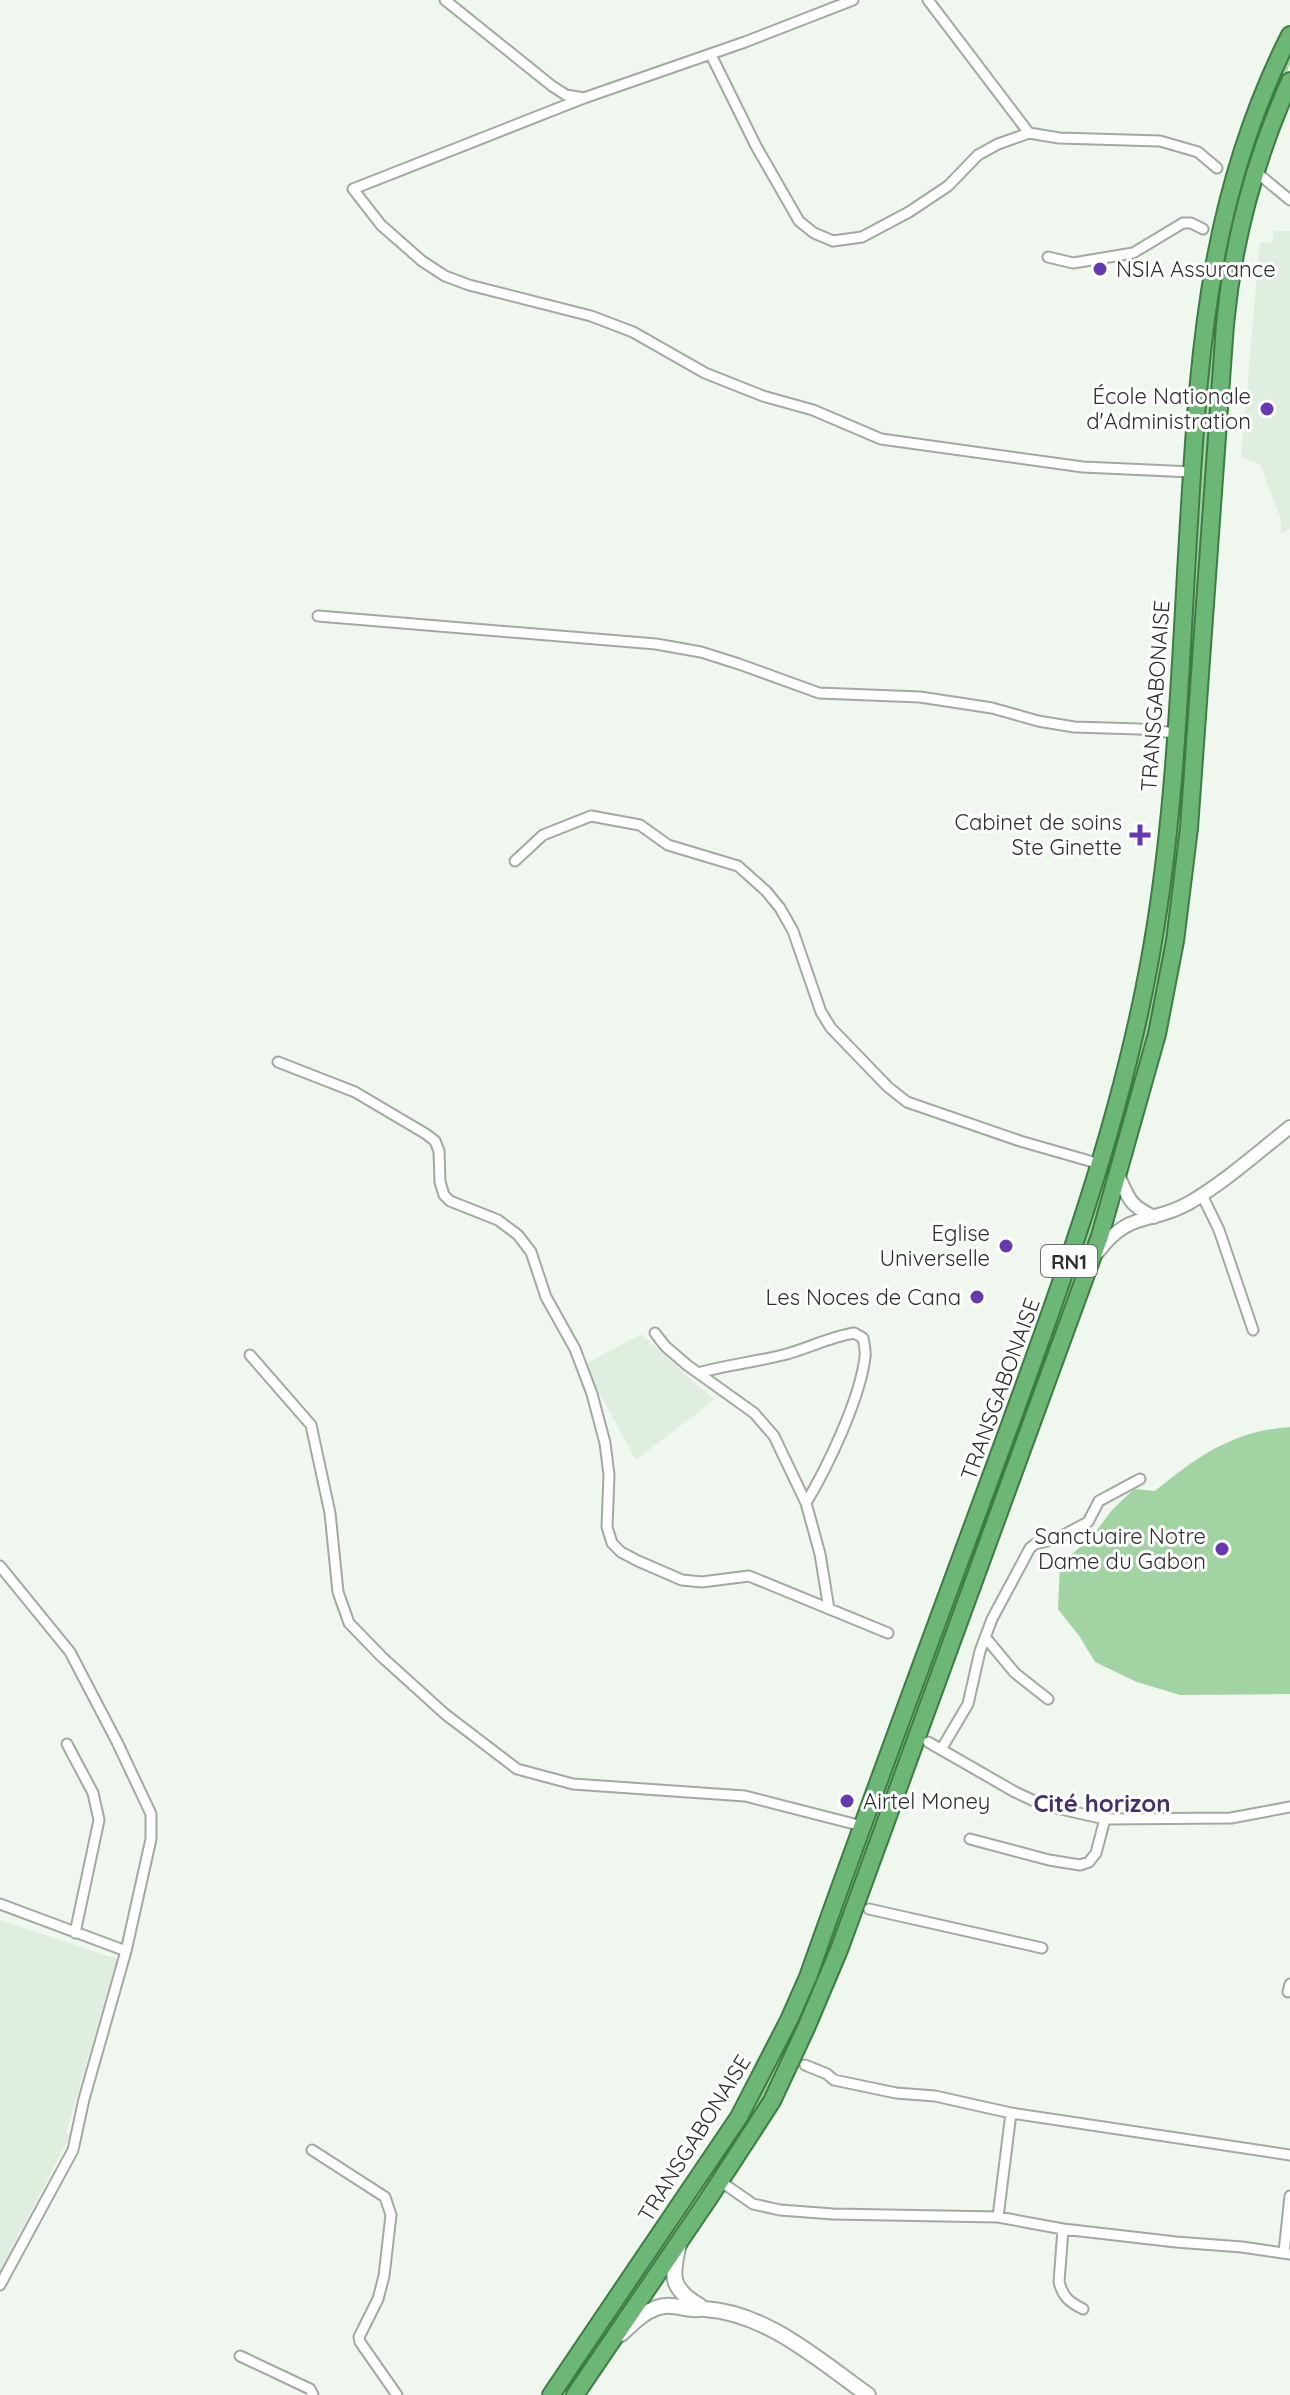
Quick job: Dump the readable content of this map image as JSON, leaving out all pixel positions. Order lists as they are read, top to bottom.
{
  "streets": {
    "highway": ["TRANSGABONAISE", "RN1"]
  },
  "districts": ["Cité horizon"],
  "places": {
    "other": [
      "NSIA Assurance",
      "École Nationale d'Administration",
      "Eglise Universelle",
      "Les Noces de Cana",
      "Sanctuaire Notre Dame du Gabon",
      "Airtel Money"
    ],
    "health": ["Cabinet de soins Ste Ginette"]
  }
}
